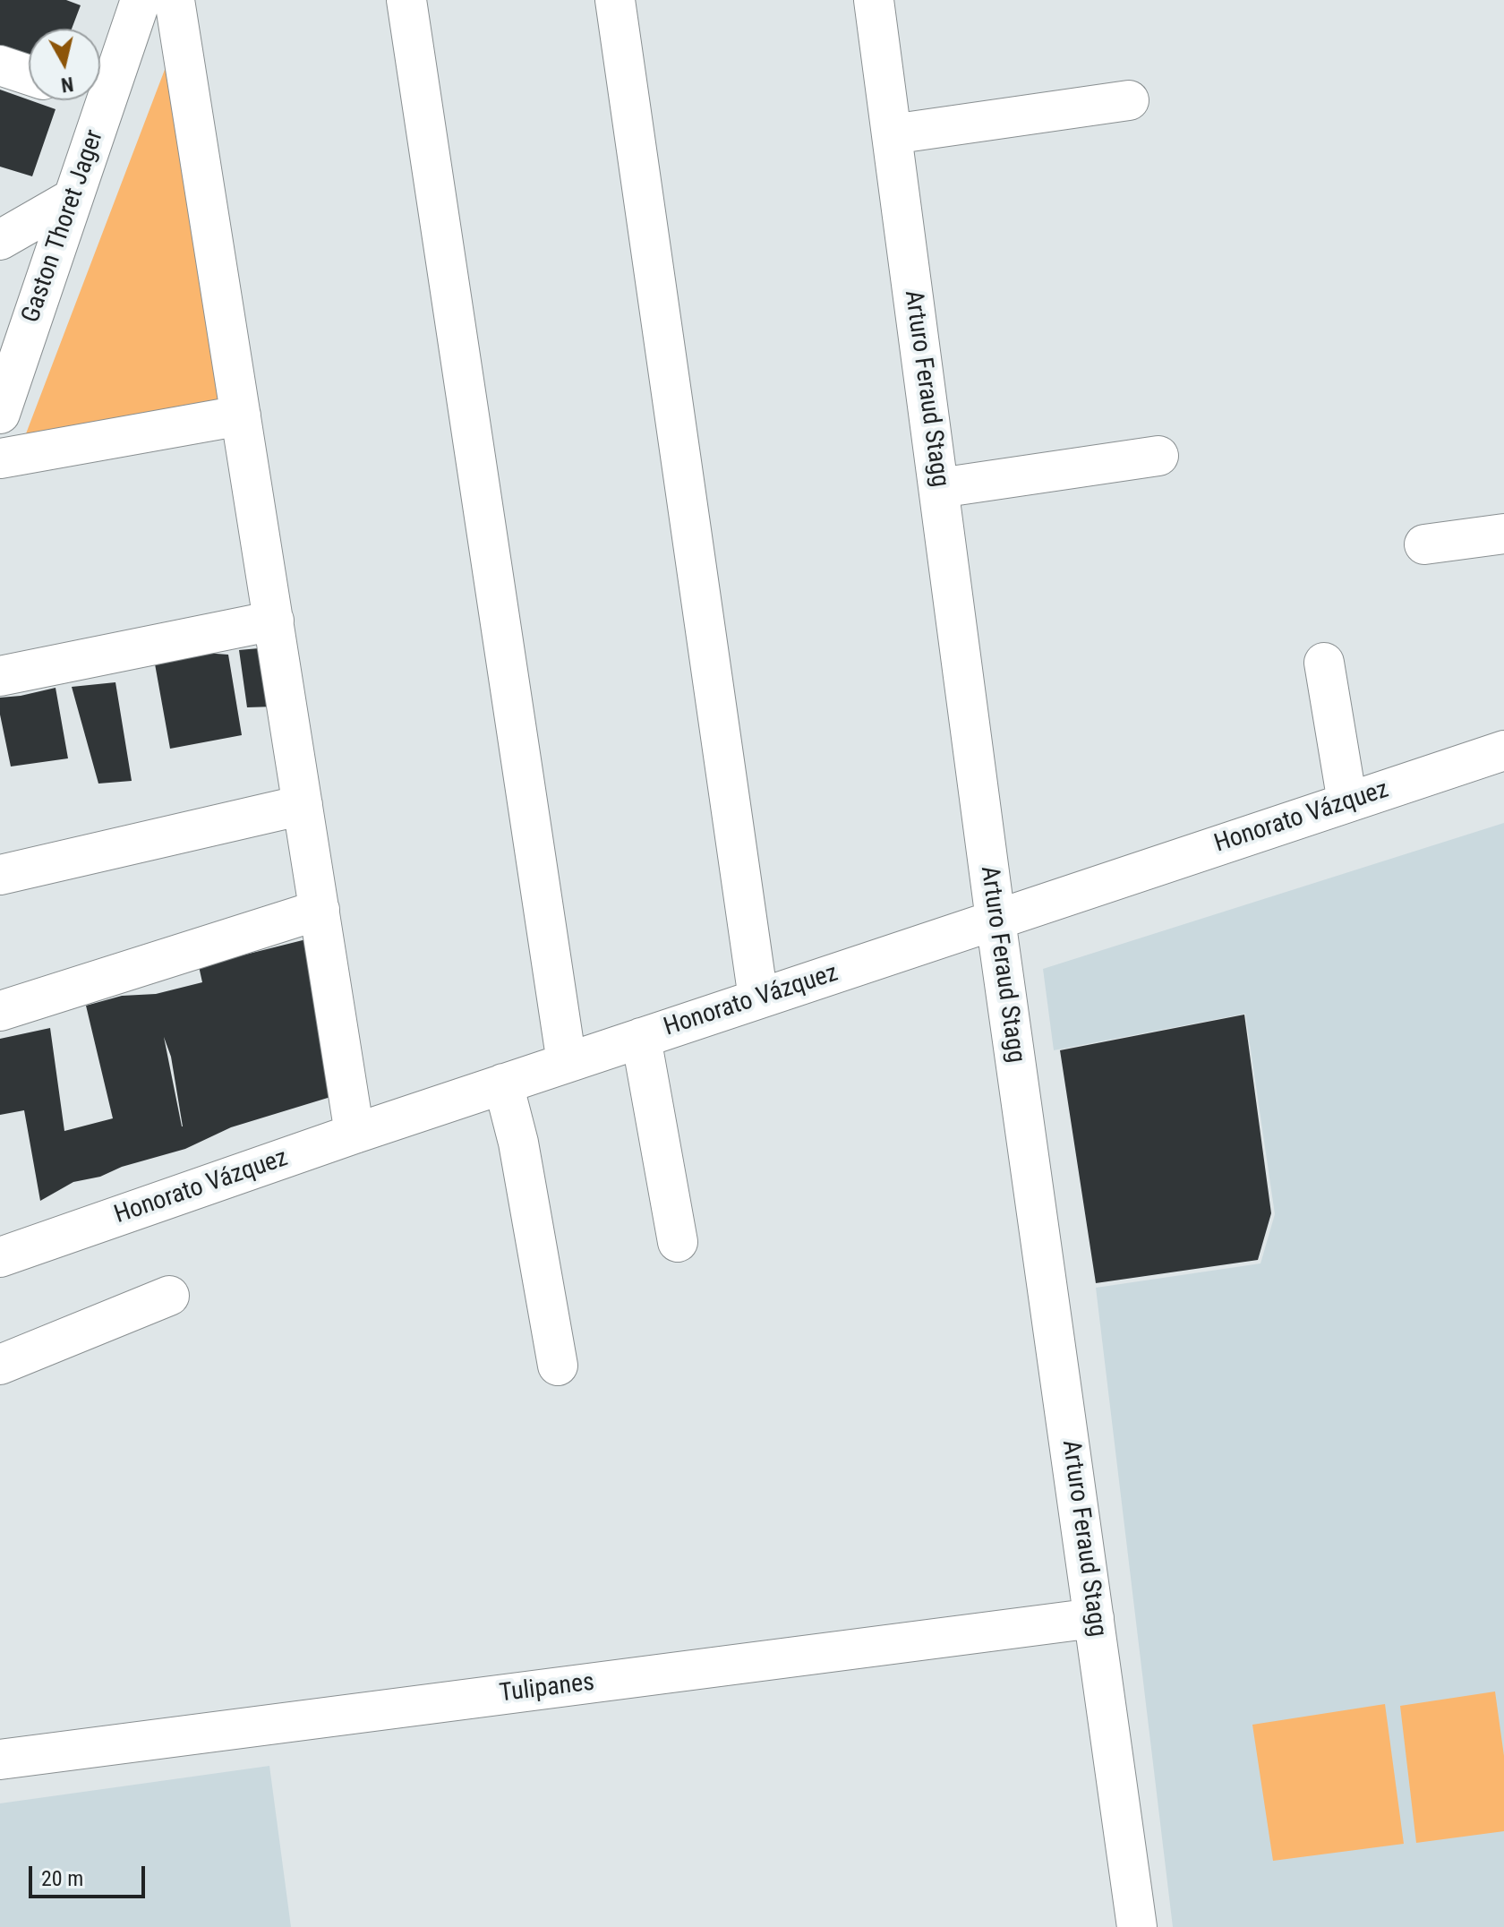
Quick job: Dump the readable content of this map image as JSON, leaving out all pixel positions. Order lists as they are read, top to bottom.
{
  "streets": {
    "street": [
      "Gaston Thoret Jager",
      "Arturo Feraud Stagg",
      "Honorato Vázquez",
      "Tulipanes"
    ]
  },
  "crossings": [
    ["Arturo Feraud Stagg", "Honorato Vázquez"],
    ["Arturo Feraud Stagg", "Tulipanes"]
  ],
  "scale_bar": "20 m",
  "north": "bottom"
}
